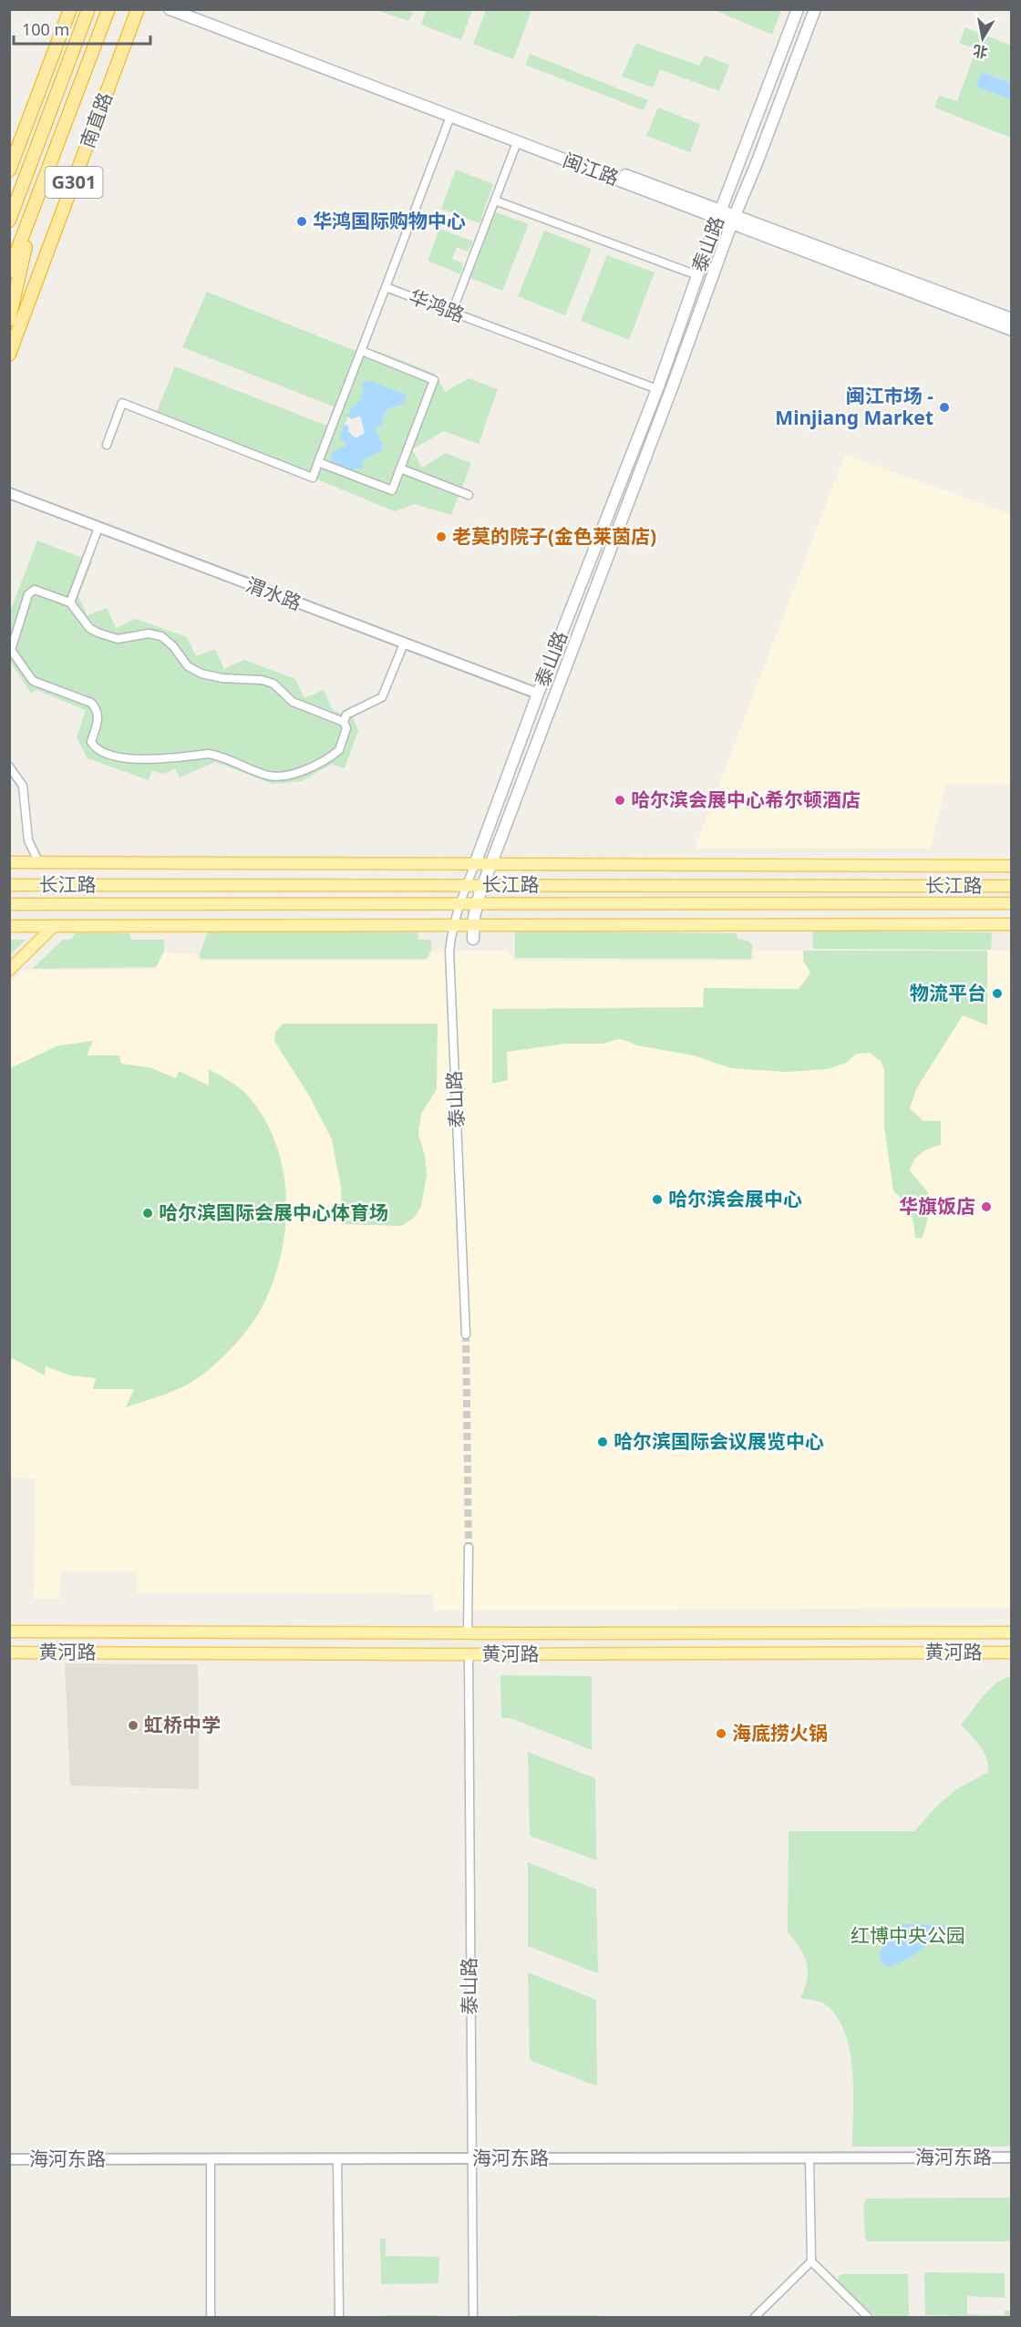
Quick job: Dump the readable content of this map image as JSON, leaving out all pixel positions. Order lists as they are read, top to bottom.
{
  "streets": {
    "highway": ["南直路", "G301"],
    "main road": [
      "闽江路",
      "泰山路",
      "长江路",
      "黄河路"
    ],
    "street": ["华鸿路", "渭水路", "海河东路"]
  },
  "crossings": [
    ["闽江路", "泰山路"],
    ["闽江路", "华鸿路"],
    ["泰山路", "华鸿路"],
    ["泰山路", "渭水路"],
    ["泰山路", "长江路"],
    ["泰山路", "黄河路"],
    ["泰山路", "海河东路"]
  ],
  "parks": ["红博中央公园"],
  "places": [
    "华鸿国际购物中心",
    "闽江市场 - Minjiang Market",
    "老莫的院子(金色莱茵店)",
    "哈尔滨会展中心希尔顿酒店",
    "物流平台",
    "哈尔滨会展中心",
    "华旗饭店",
    "哈尔滨国际会展中心体育场",
    "哈尔滨国际会议展览中心",
    "虹桥中学",
    "海底捞火锅"
  ],
  "scale_bar": "100 m",
  "north": "bottom"
}
